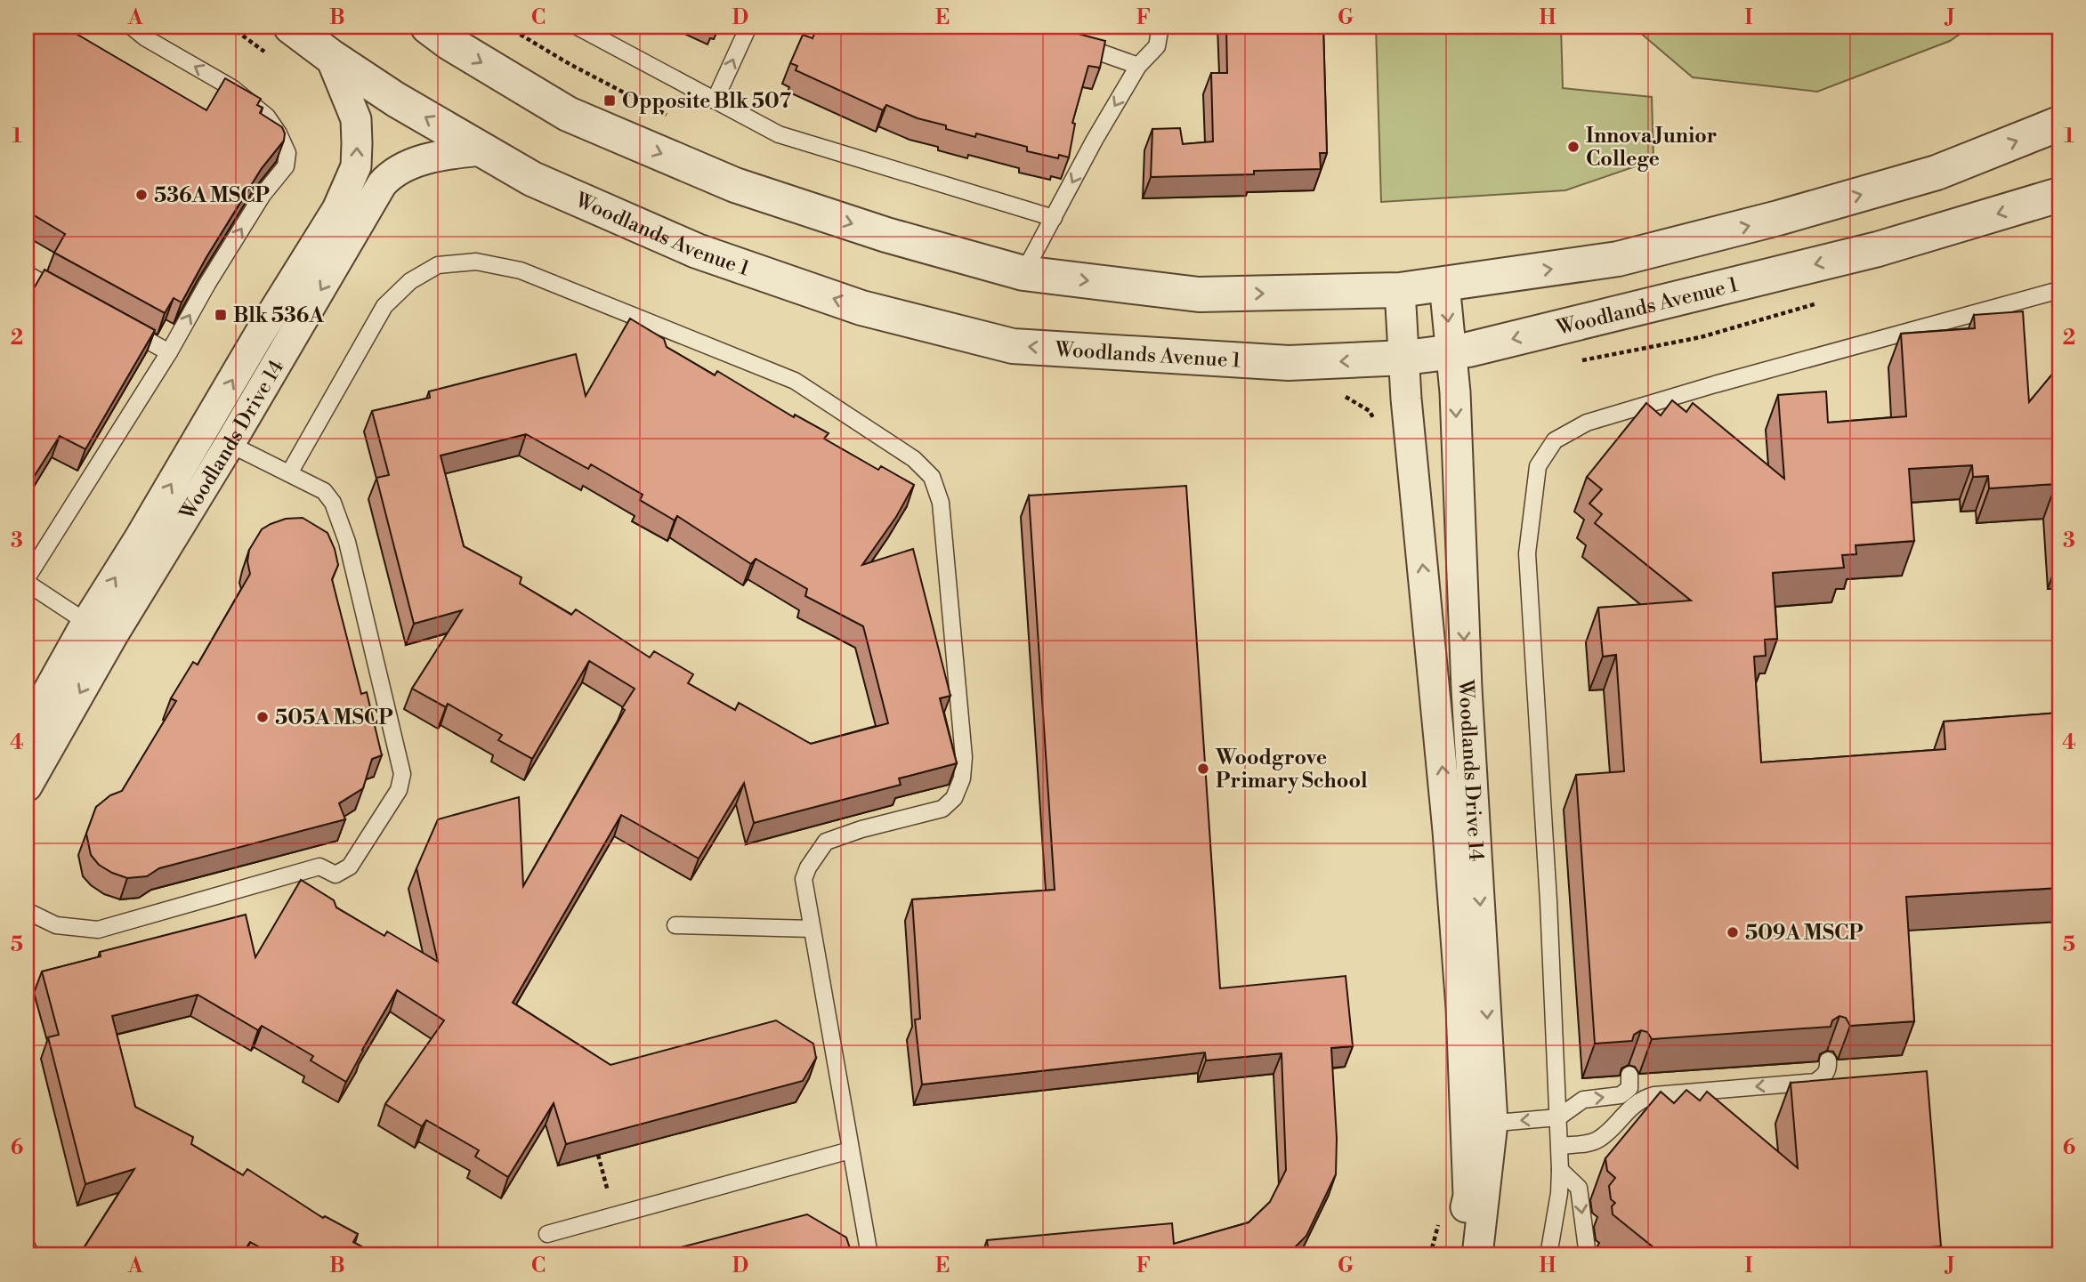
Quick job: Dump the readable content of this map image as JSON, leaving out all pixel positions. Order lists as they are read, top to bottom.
{
  "streets": {
    "street": ["Woodlands Avenue 1", "Woodlands Drive 14"]
  },
  "crossings": [
    ["Woodlands Avenue 1", "Woodlands Drive 14"]
  ],
  "places": {
    "transit": ["Opposite Blk 507", "Blk 536A"],
    "other": [
      "Innova Junior College",
      "536A MSCP",
      "505A MSCP",
      "Woodgrove Primary School",
      "509A MSCP"
    ]
  },
  "grid": {
    "columns": [
      "A",
      "B",
      "C",
      "D",
      "E",
      "F",
      "G",
      "H",
      "I",
      "J"
    ],
    "rows": [
      "1",
      "2",
      "3",
      "4",
      "5",
      "6"
    ]
  }
}
